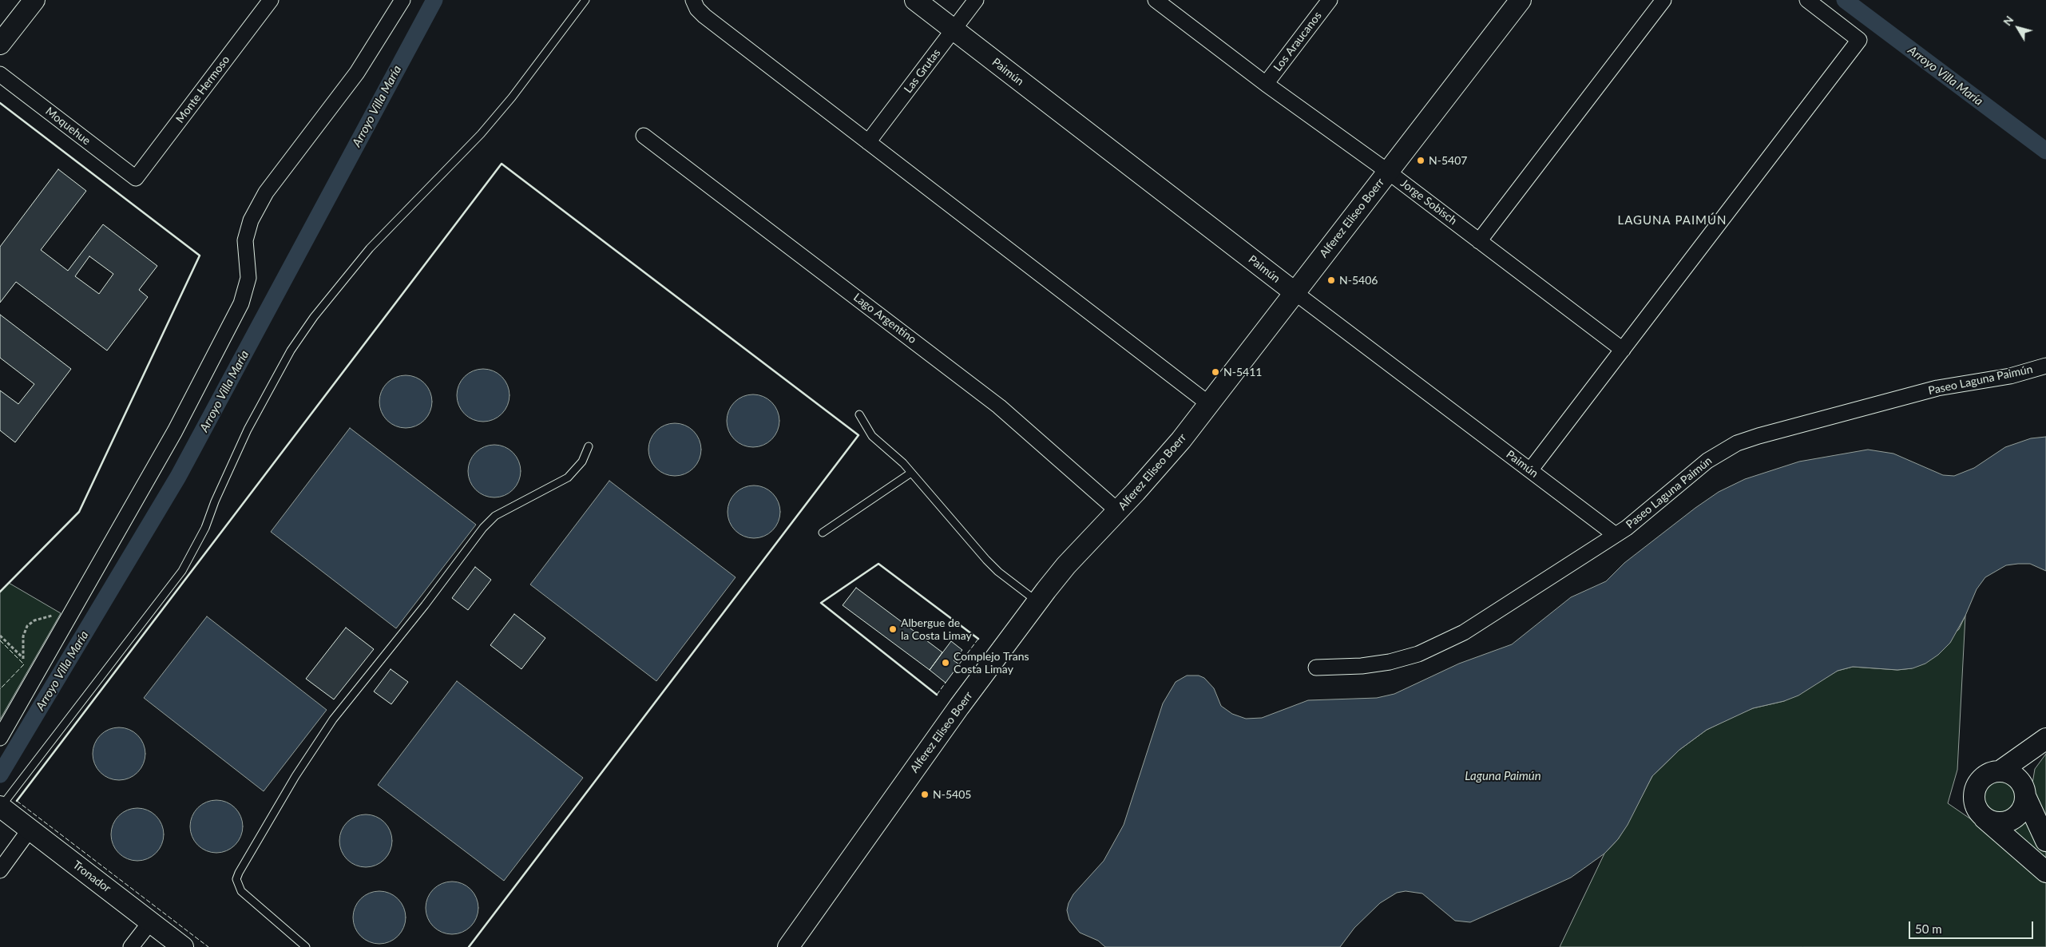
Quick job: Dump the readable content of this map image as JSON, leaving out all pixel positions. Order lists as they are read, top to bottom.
{
  "streets": {
    "street": [
      "Los Araucanos",
      "Las Grutas",
      "Paimún",
      "Monte Hermoso",
      "Moquehue",
      "Jorge Sobisch",
      "Alferez Eliseo Boerr",
      "Lago Argentino",
      "Paseo Laguna Paimún",
      "Tronador"
    ]
  },
  "crossings": [
    ["Los Araucanos", "Jorge Sobisch"],
    ["Las Grutas", "Paimún"],
    ["Paimún", "Alferez Eliseo Boerr"],
    ["Paimún", "Paseo Laguna Paimún"],
    ["Monte Hermoso", "Moquehue"],
    ["Jorge Sobisch", "Alferez Eliseo Boerr"],
    ["Alferez Eliseo Boerr", "Lago Argentino"]
  ],
  "districts": ["LAGUNA PAIMÚN"],
  "water": ["Arroyo Villa María", "Laguna Paimún"],
  "places": [
    "N-5407",
    "N-5406",
    "N-5411",
    "Albergue de la Costa Limay",
    "Complejo Trans Costa Limay",
    "N-5405"
  ],
  "scale_bar": "50 m",
  "north": "top left"
}
